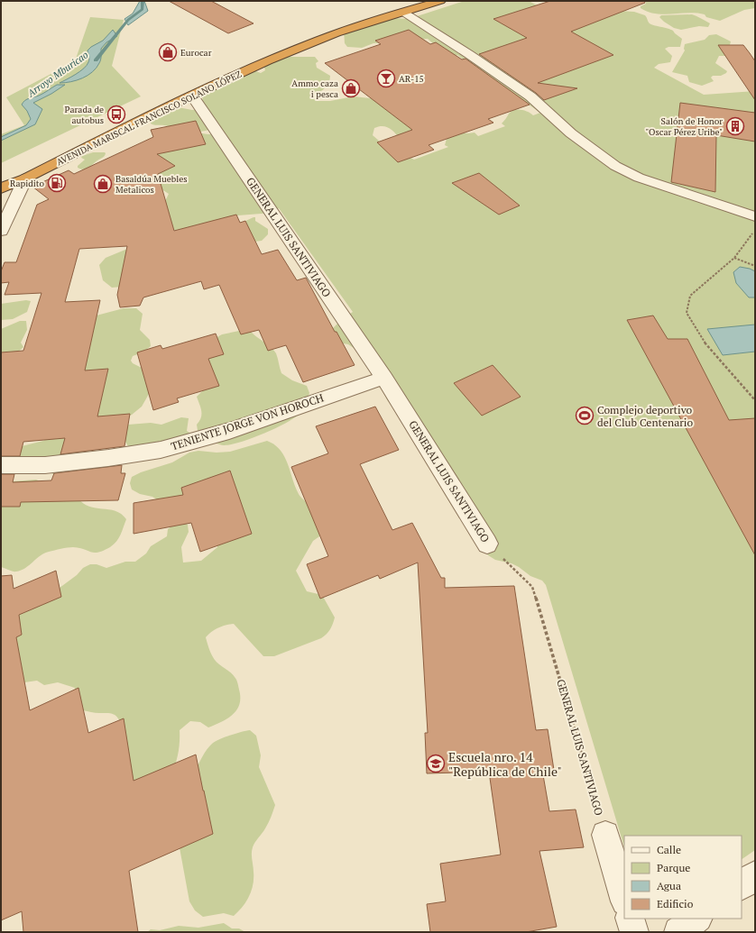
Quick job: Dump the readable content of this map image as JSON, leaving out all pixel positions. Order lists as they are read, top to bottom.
{
  "streets": {
    "highway": ["AVENIDA MARISCAL FRANCISCO SOLANO LÓPEZ"],
    "street": ["GENERAL LUIS SANTIVIAGO", "TENIENTE JORGE VON HOROCH"]
  },
  "crossings": [
    ["AVENIDA MARISCAL FRANCISCO SOLANO LÓPEZ", "GENERAL LUIS SANTIVIAGO"],
    ["GENERAL LUIS SANTIVIAGO", "TENIENTE JORGE VON HOROCH"]
  ],
  "water": ["Arroyo Mburicao"],
  "places": {
    "shop": ["Eurocar", "Ammo caza i pesca", "Basaldúa Muebles Metalicos"],
    "bar": ["AR-15"],
    "bus stop": ["Parada de autobus"],
    "building": ["Salón de Honor \"Oscar Pérez Uribe\""],
    "fuel station": ["Rapidito"],
    "sports": ["Complejo deportivo del Club Centenario"],
    "school or university": ["Escuela nro. 14 \"República de Chile\""]
  },
  "legend": [
    "Calle",
    "Parque",
    "Agua",
    "Edificio"
  ]
}
